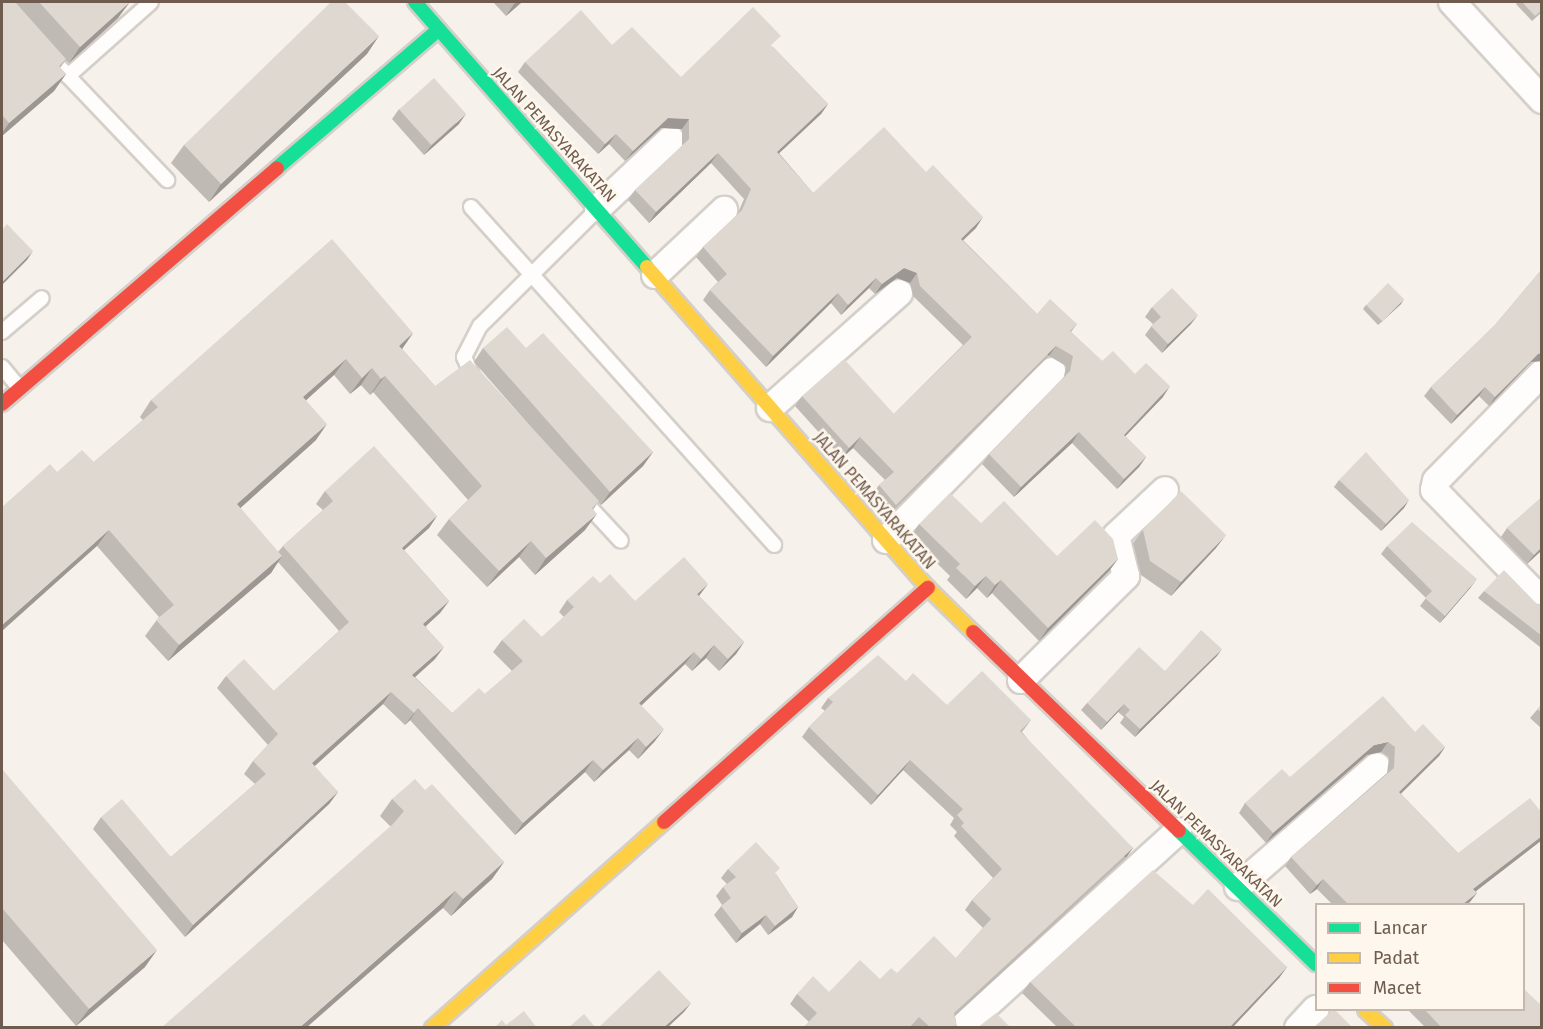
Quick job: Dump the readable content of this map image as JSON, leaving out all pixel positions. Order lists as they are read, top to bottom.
{
  "streets": {
    "street": ["JALAN PEMASYARAKATAN"]
  },
  "legend": ["Lancar", "Padat", "Macet"]
}
